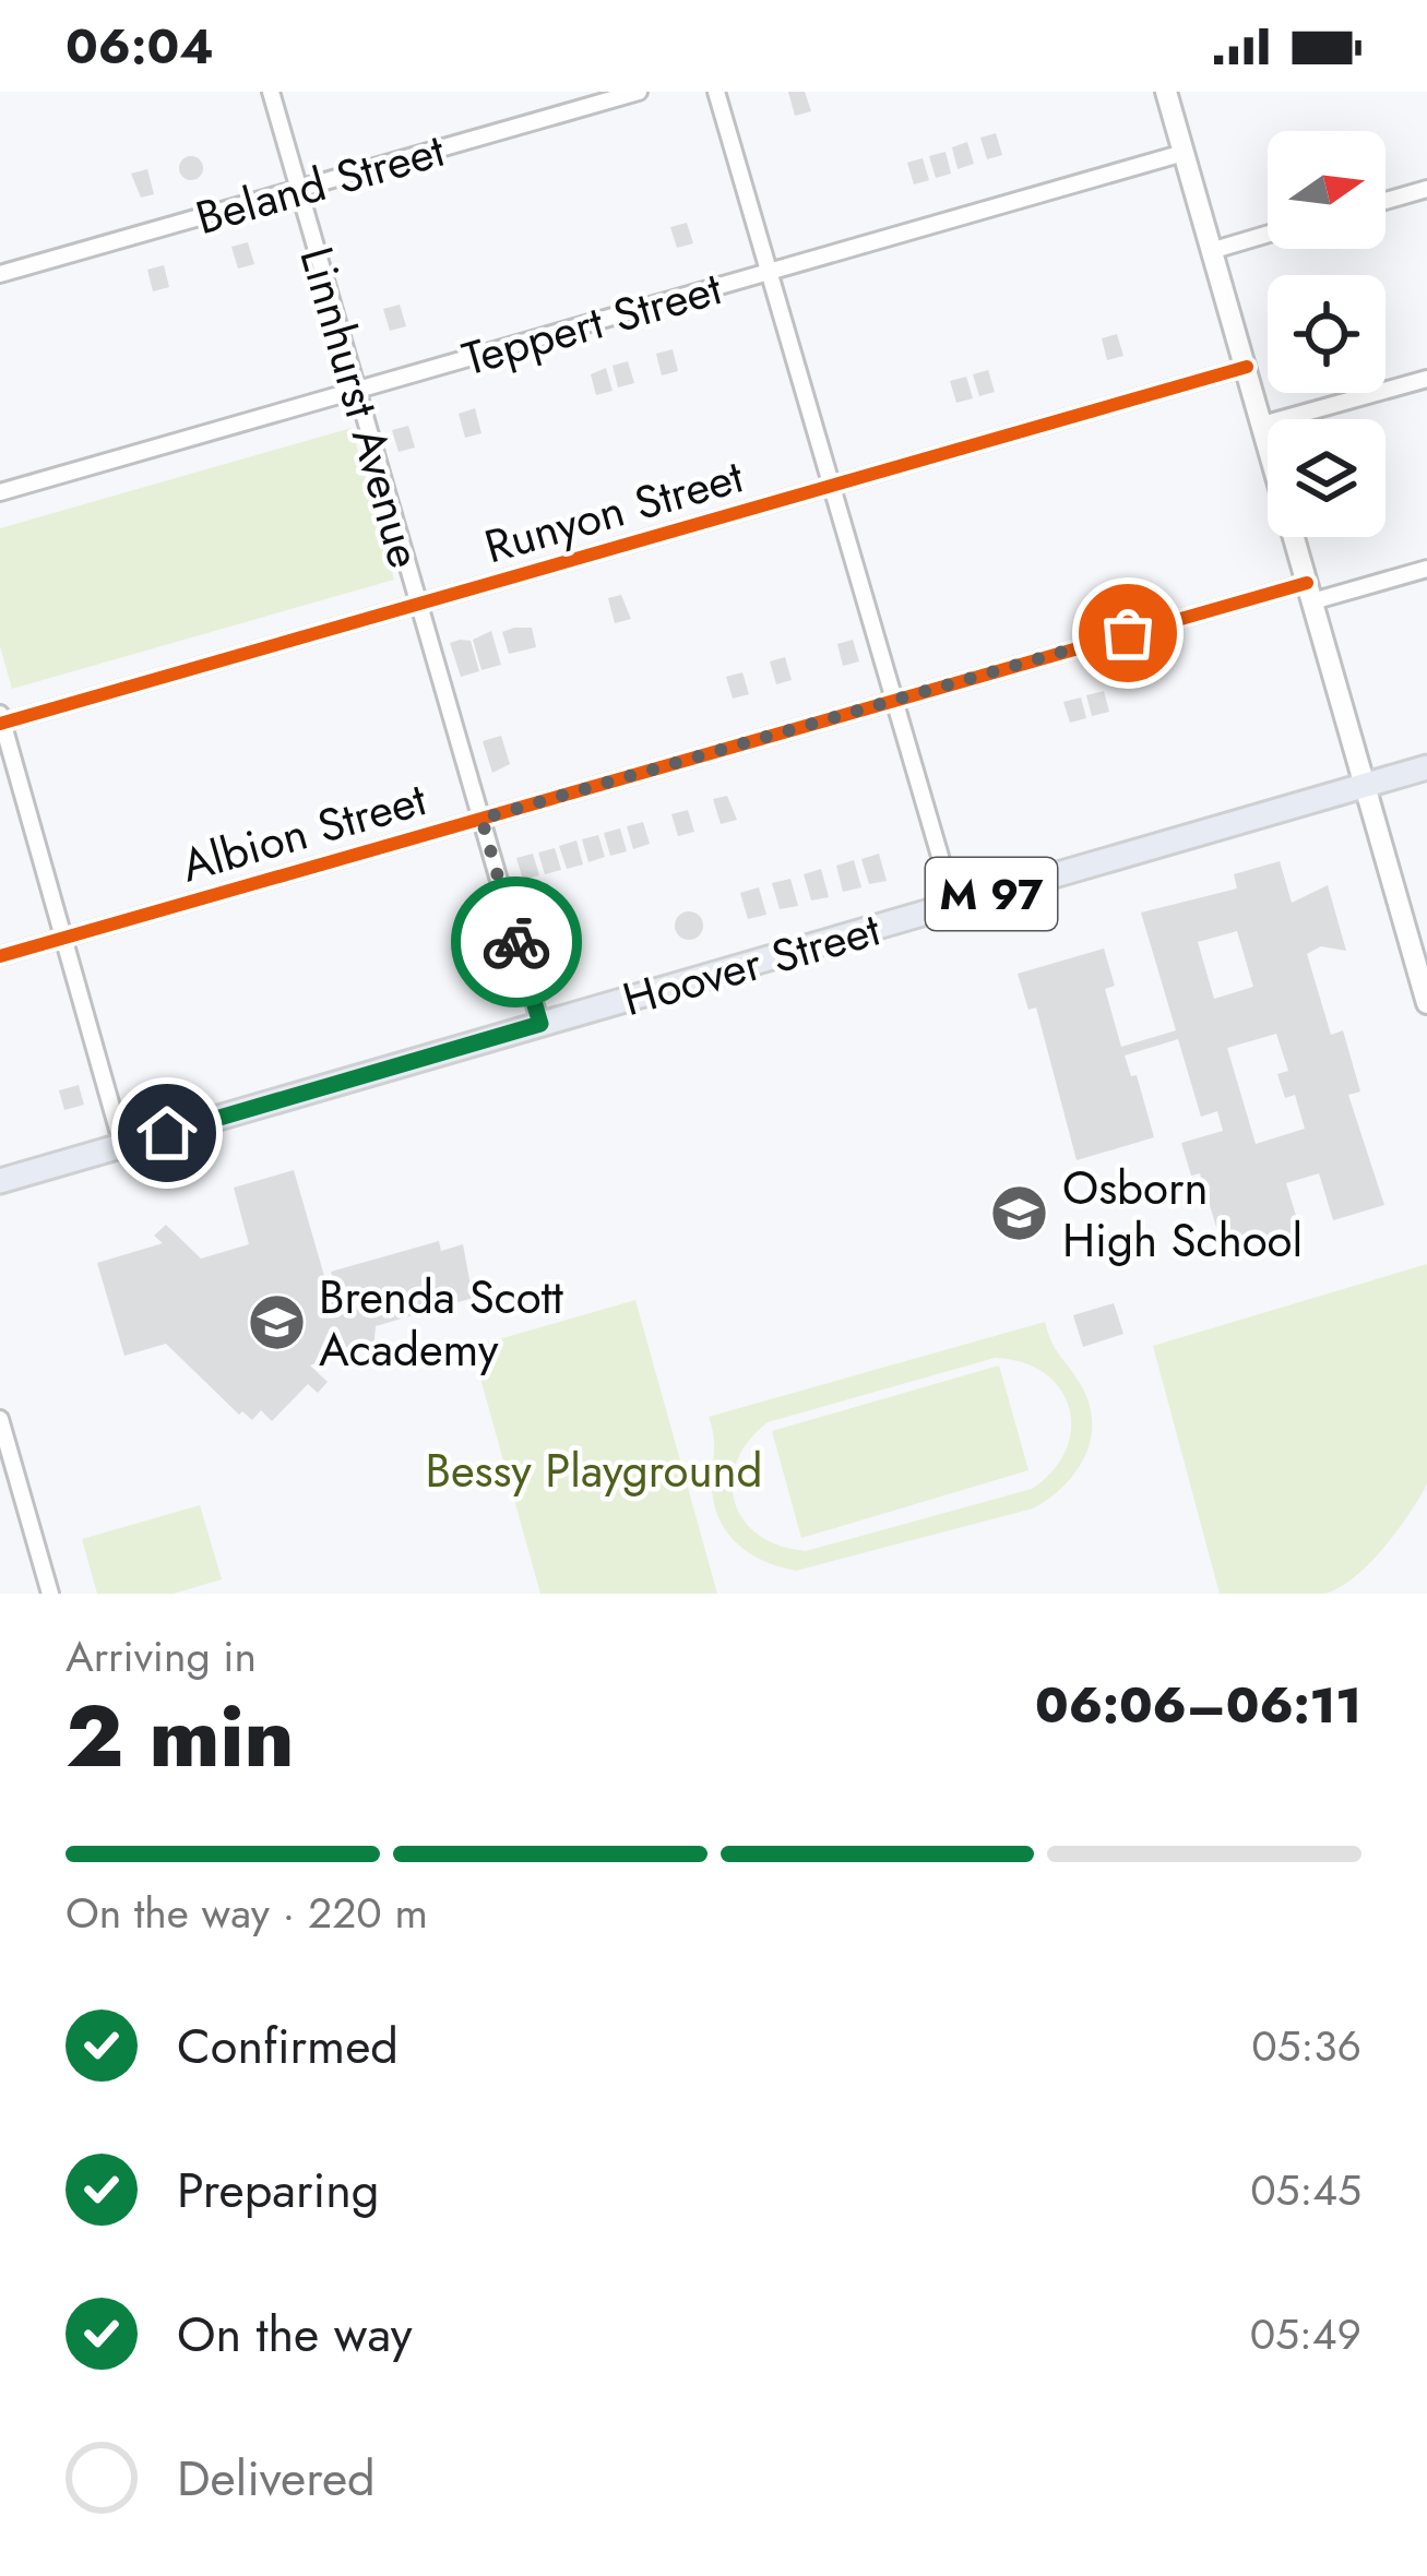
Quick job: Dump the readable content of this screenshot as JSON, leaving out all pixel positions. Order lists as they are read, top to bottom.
{
  "streets": {
    "main road": ["M 97", "Hoover Street"],
    "street": [
      "Beland Street",
      "Teppert Street",
      "Linnhurst Avenue",
      "Runyon Street",
      "Albion Street"
    ]
  },
  "crossings": [
    ["Beland Street", "Linnhurst Avenue"],
    ["Teppert Street", "Linnhurst Avenue"],
    ["Linnhurst Avenue", "Runyon Street"],
    ["Linnhurst Avenue", "Albion Street"],
    ["Linnhurst Avenue", "Hoover Street"]
  ],
  "parks": ["Bessy Playground"],
  "places": {
    "school or university": ["Osborn High School", "Brenda Scott Academy"]
  },
  "north": "right",
  "page": {
    "status": "06:04",
    "heading": ["2 min", "Arriving in", "06:06–06:11"],
    "bar": "On the way · 220 m",
    "list": [
      ["Confirmed", "05:36"],
      ["Preparing", "05:45"],
      ["On the way", "05:49"],
      "Delivered"
    ]
  }
}
